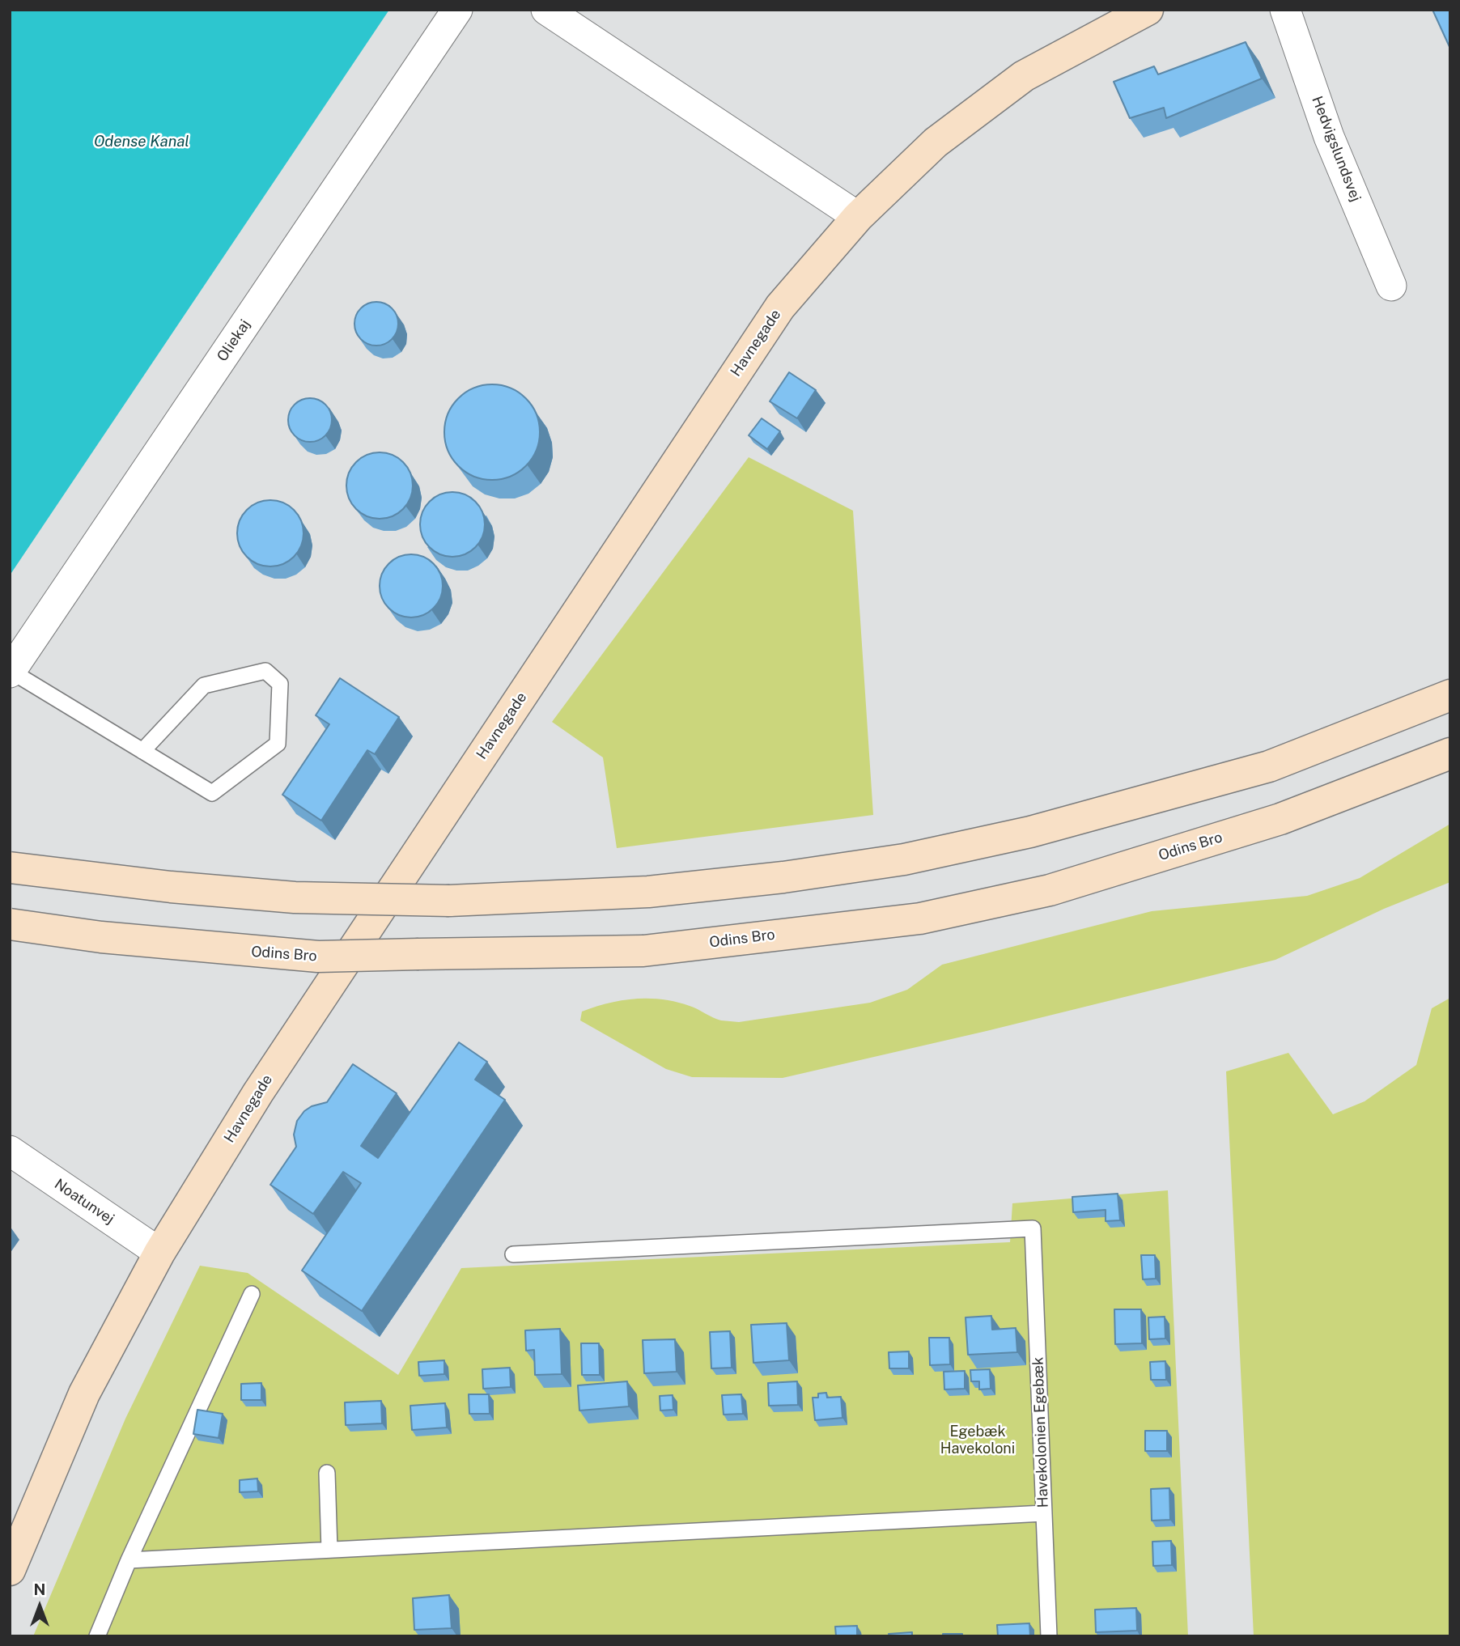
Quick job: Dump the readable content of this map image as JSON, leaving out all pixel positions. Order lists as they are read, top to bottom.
{
  "streets": {
    "main road": ["Havnegade", "Odins Bro"],
    "street": ["Hedvigslundsvej", "Oliekaj", "Noatunvej"],
    "lane": ["Havekolonien Egebæk"]
  },
  "crossings": [
    ["Havnegade", "Noatunvej"]
  ],
  "water": ["Odense Kanal"],
  "parks": ["Egebæk Havekoloni"],
  "north": "top"
}
